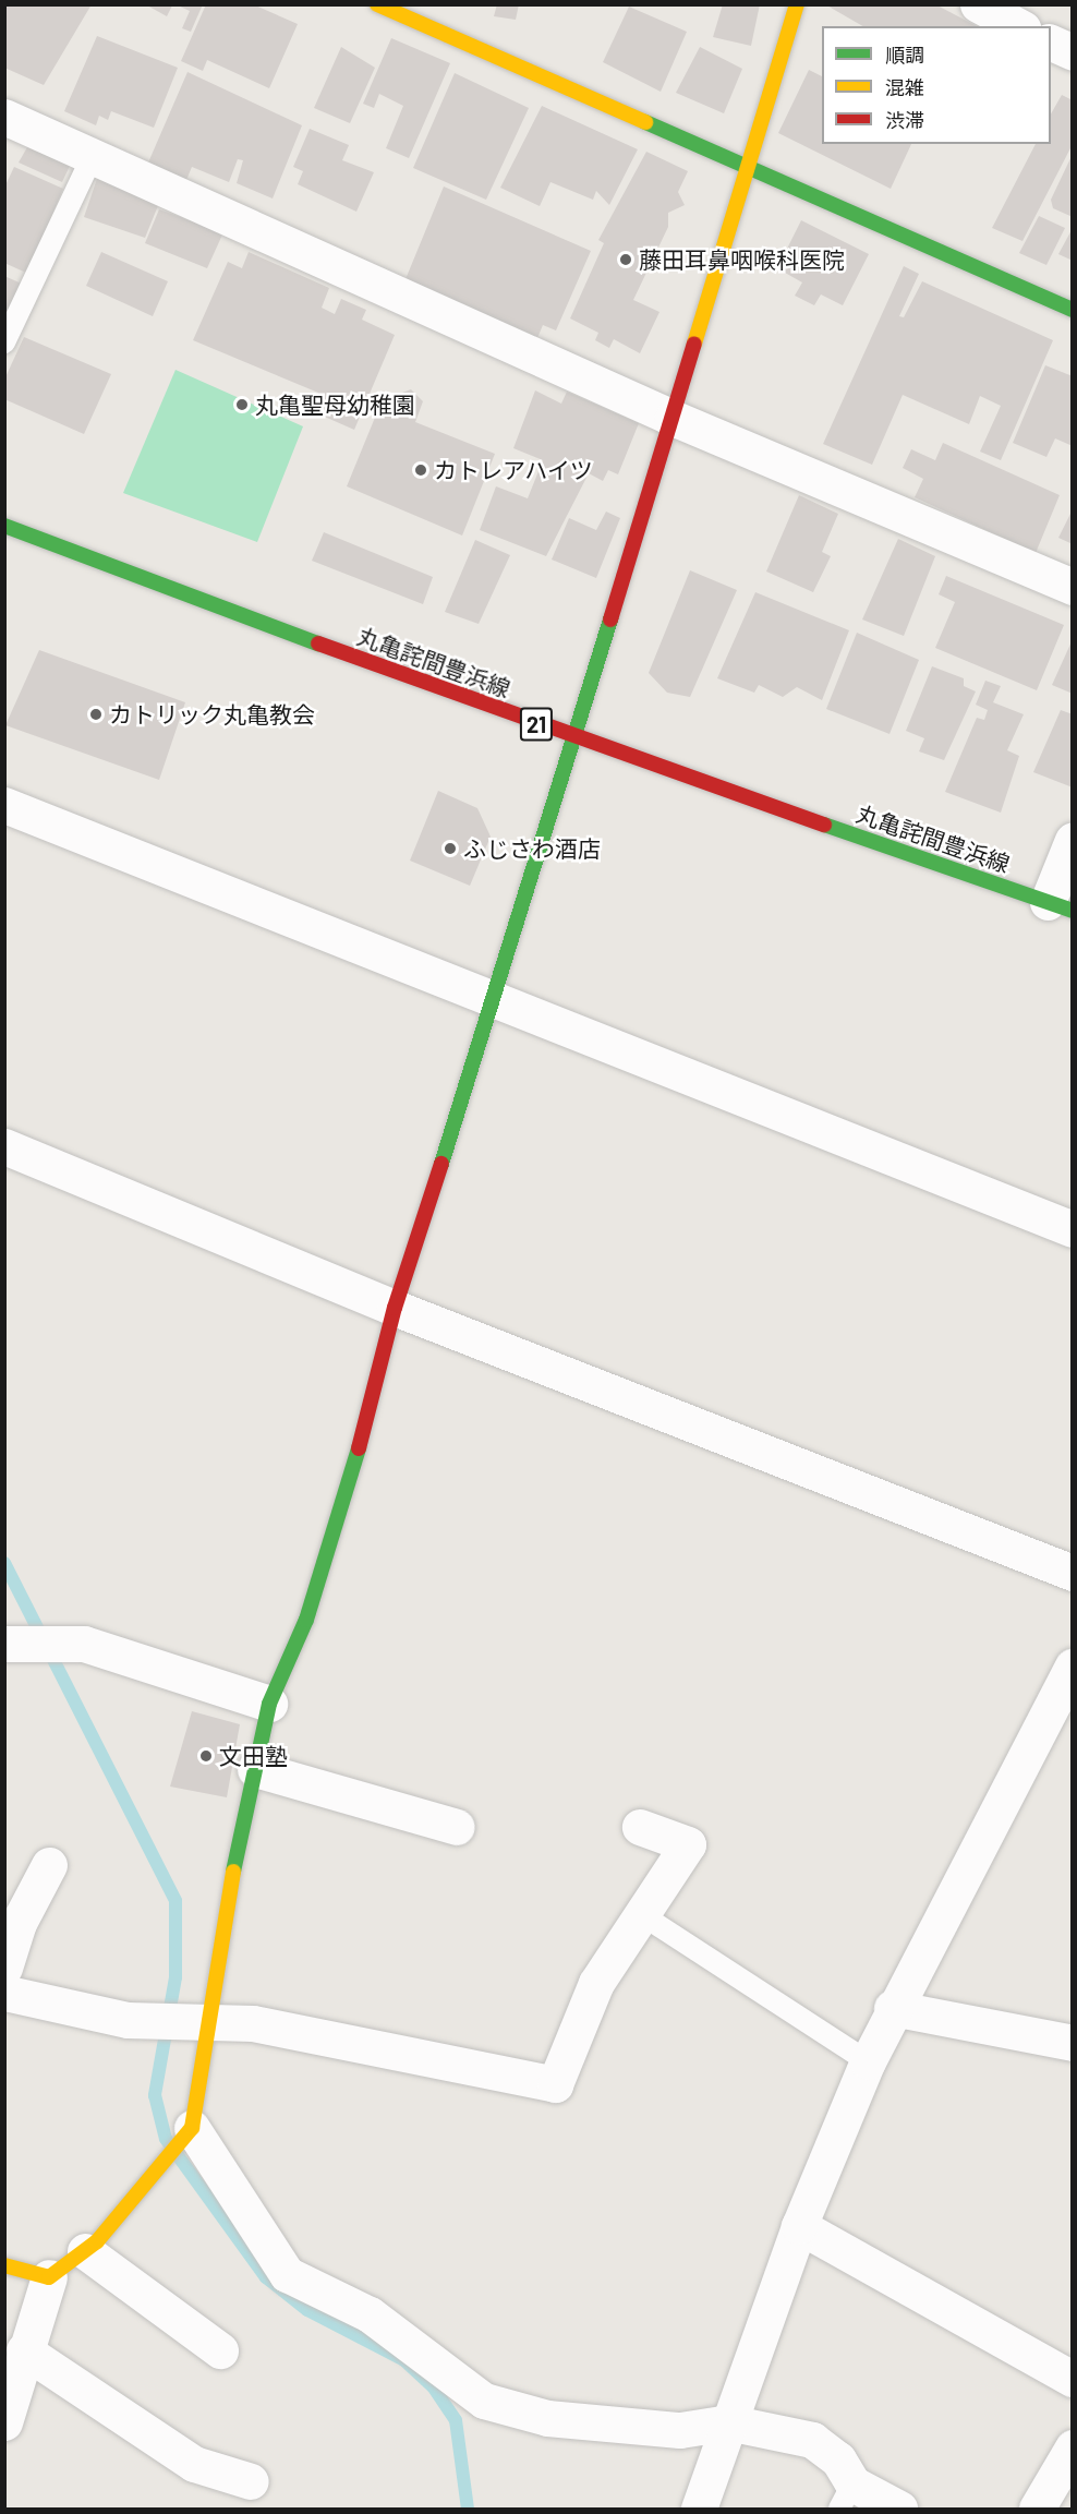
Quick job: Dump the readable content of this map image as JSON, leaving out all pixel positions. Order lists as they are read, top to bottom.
{
  "streets": {
    "street": ["丸亀詫間豊浜線", "21"]
  },
  "places": [
    "藤田耳鼻咽喉科医院",
    "丸亀聖母幼稚園",
    "カトレアハイツ",
    "カトリック丸亀教会",
    "ふじさわ酒店",
    "文田塾"
  ],
  "legend": ["順調", "混雑", "渋滞"]
}
